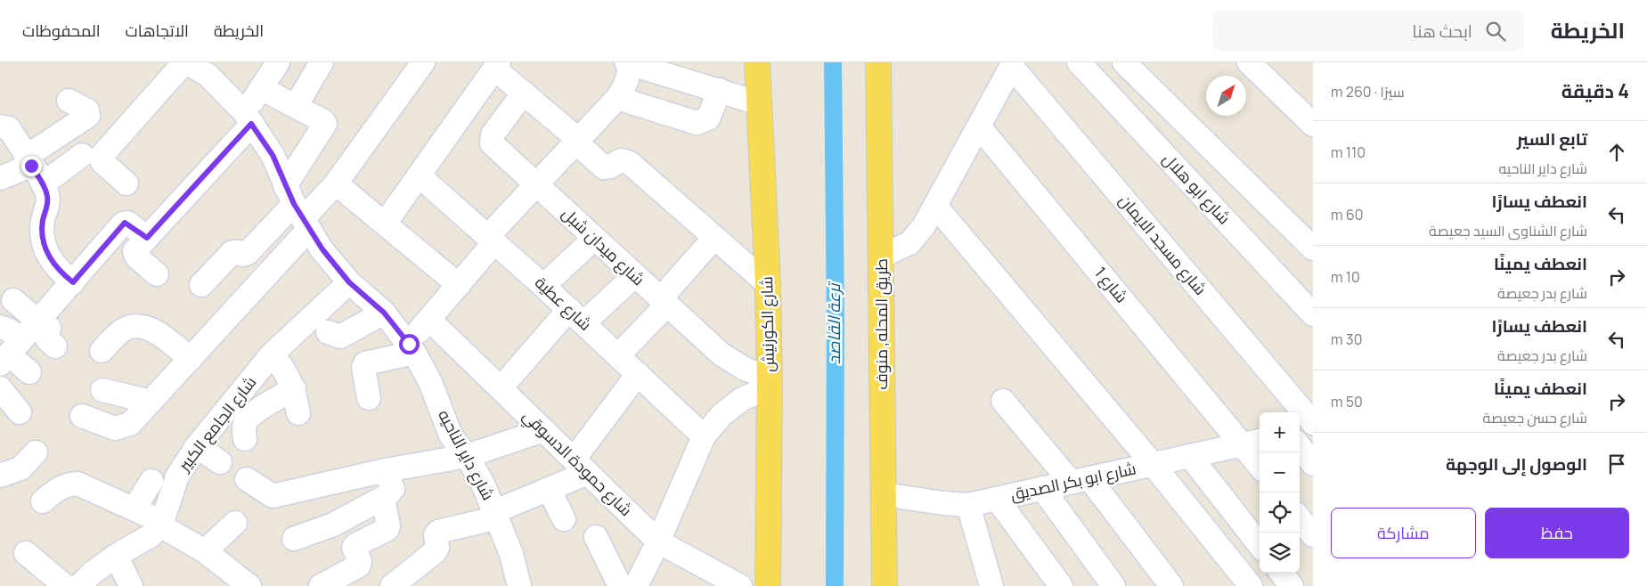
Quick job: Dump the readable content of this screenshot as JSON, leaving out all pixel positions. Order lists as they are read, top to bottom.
{
  "streets": {
    "main road": ["شارع الكورنيش", "طريق المحله, منوف"],
    "street": [
      "شارع ابو هلال",
      "شارع مسجد الايمان",
      "شارع ميدان شبل",
      "شارع 1",
      "شارع عطية",
      "شارع الجامع الكبير",
      "شارع داير الناحيه",
      "شارع حمودة الدسوقي",
      "شارع ابو بكر الصديق"
    ]
  },
  "crossings": [
    ["شارع ميدان شبل", "شارع الكورنيش"],
    ["شارع 1", "شارع ابو بكر الصديق"],
    ["طريق المحله, منوف", "شارع ابو بكر الصديق"],
    ["شارع الجامع الكبير", "شارع داير الناحيه"]
  ],
  "water": ["ترعة القاصد"],
  "north": "top right",
  "page": {
    "header": "الخريطة",
    "search": "ابحث هنا",
    "nav": ["الخريطة", "الاتجاهات", "المحفوظات"],
    "heading": ["4 دقيقة", "سيرًا · 260 m"],
    "list": [
      ["تابع السير", "شارع داير الناحيه", "110 m"],
      ["انعطف يسارًا", "شارع الشناوى السيد جعيصة", "60 m"],
      ["انعطف يمينًا", "شارع بدر جعيصة", "10 m"],
      ["انعطف يسارًا", "شارع بدر جعيصة", "30 m"],
      ["انعطف يمينًا", "شارع حسن جعيصة", "50 m"],
      "الوصول إلى الوجهة"
    ],
    "map_buttons": ["+", "−"],
    "buttons": ["حفظ", "مشاركة"]
  }
}
